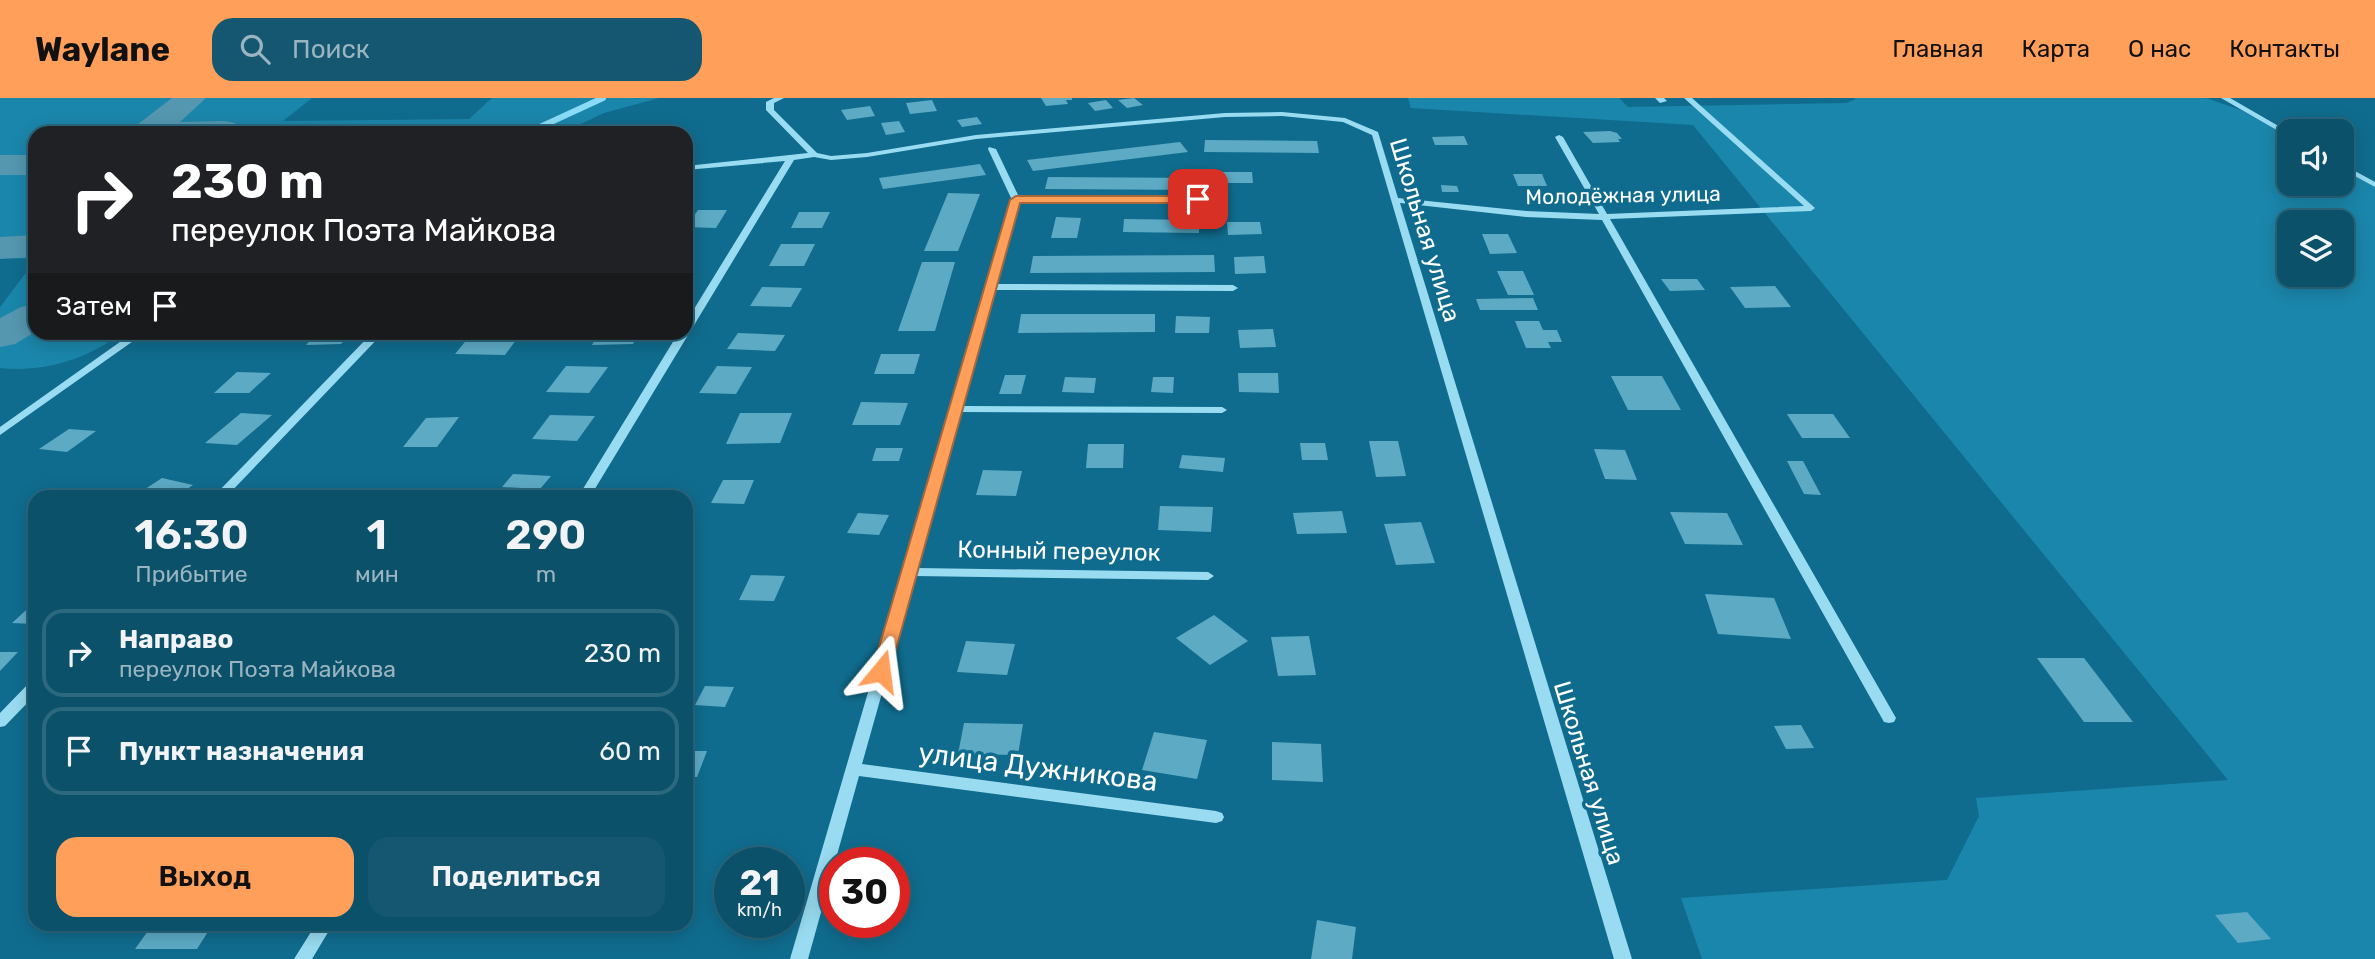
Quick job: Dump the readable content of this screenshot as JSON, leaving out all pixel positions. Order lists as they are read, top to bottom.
{
  "streets": {
    "street": [
      "Молодёжная улица",
      "Школьная улица",
      "Конный переулок",
      "улица Дужникова"
    ]
  },
  "crossings": [
    ["Молодёжная улица", "Школьная улица"]
  ],
  "page": {
    "header": "Waylane",
    "search": "Поиск",
    "nav": [
      "Главная",
      "Карта",
      "О нас",
      "Контакты"
    ],
    "turn": ["230 m", "переулок Поэта Майкова"],
    "then": "Затем",
    "eta": [
      "16:30",
      "Прибытие",
      "1",
      "мин",
      "290",
      "m"
    ],
    "list": [
      {
        "name": "Направо",
        "note": "переулок Поэта Майкова",
        "value": "230 m"
      },
      {
        "name": "Пункт назначения",
        "value": "60 m"
      }
    ],
    "buttons": ["Выход", "Поделиться"],
    "speed": "21 km/h",
    "limit": "30"
  }
}
